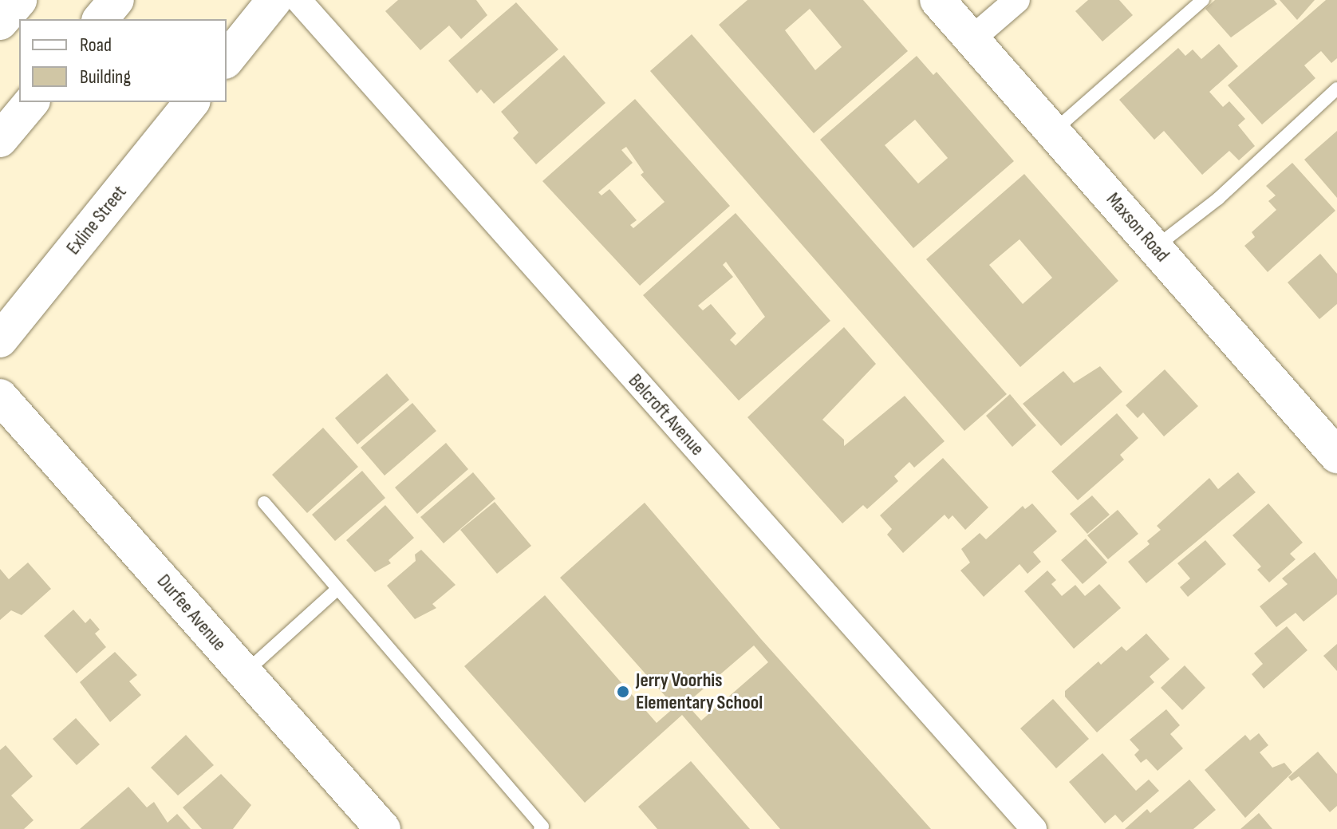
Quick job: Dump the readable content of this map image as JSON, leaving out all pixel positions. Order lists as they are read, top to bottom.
{
  "streets": {
    "main road": ["Exline Street", "Maxson Road", "Durfee Avenue"],
    "street": ["Belcroft Avenue"]
  },
  "places": ["Jerry Voorhis Elementary School"],
  "legend": ["Road", "Building"]
}
